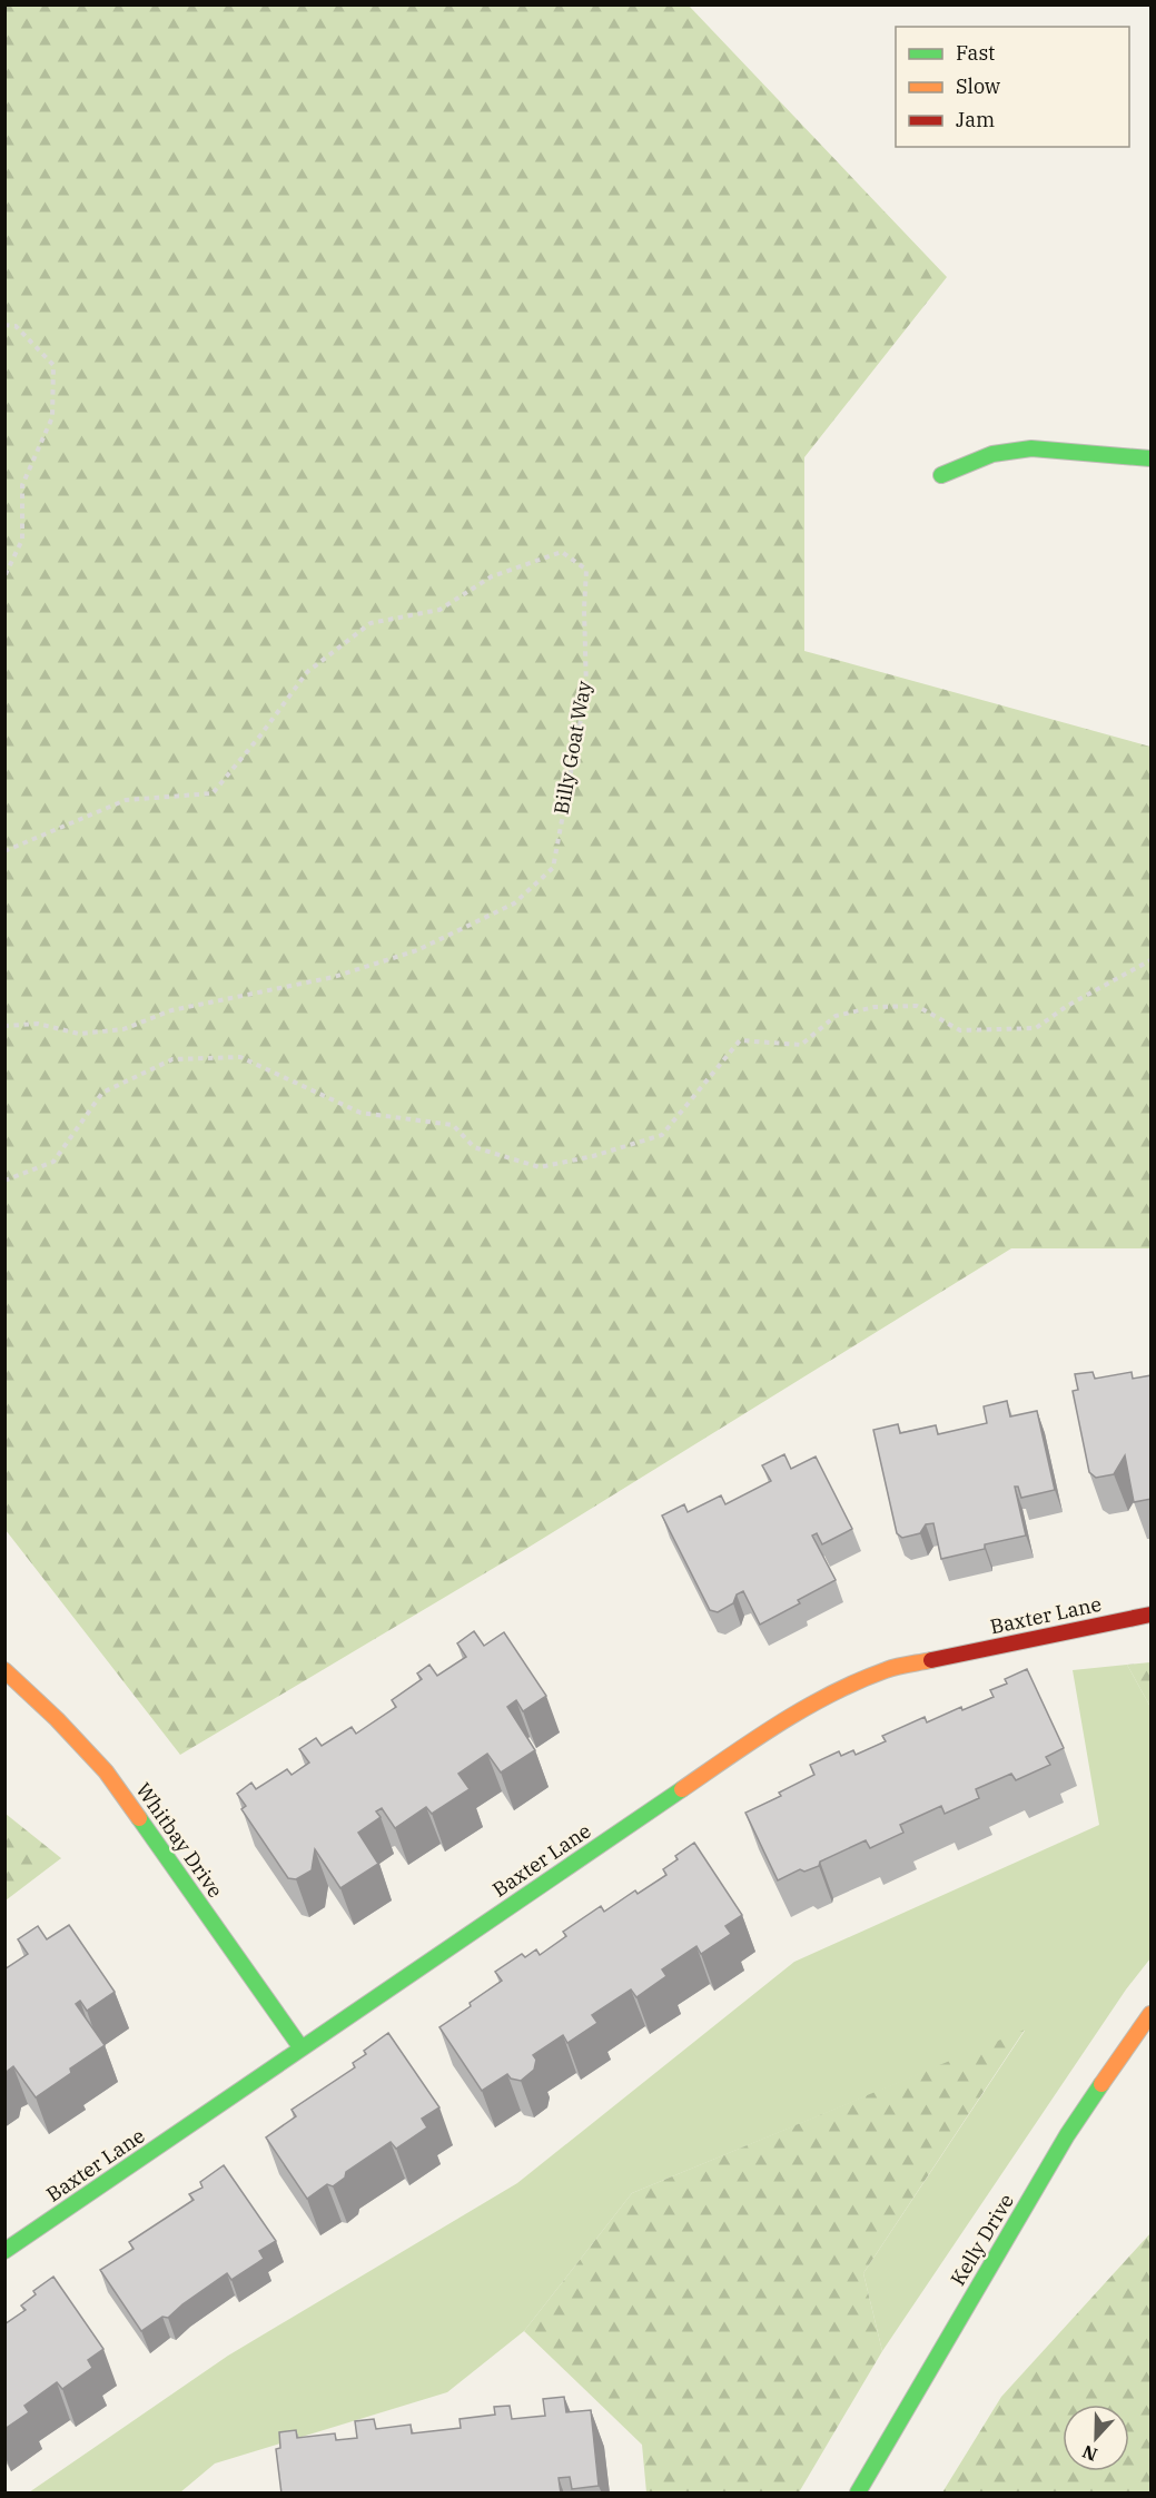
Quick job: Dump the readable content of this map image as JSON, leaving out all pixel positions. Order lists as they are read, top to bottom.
{
  "streets": {
    "street": ["Baxter Lane", "Whitbay Drive", "Kelly Drive"],
    "path": ["Billy Goat Way"]
  },
  "crossings": [
    ["Baxter Lane", "Whitbay Drive"]
  ],
  "legend": ["Fast", "Slow", "Jam"],
  "north": "bottom"
}
